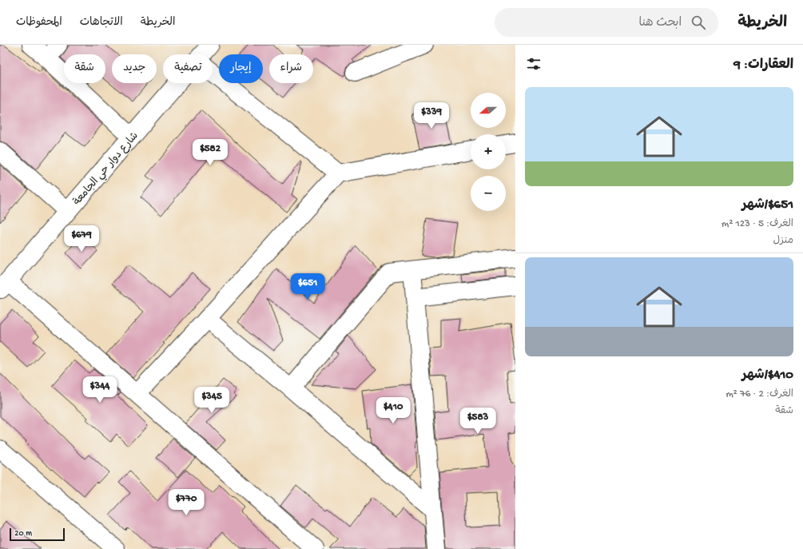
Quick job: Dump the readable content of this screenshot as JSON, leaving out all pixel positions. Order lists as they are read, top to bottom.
{
  "streets": {
    "street": ["شارع دوار حي الجامعة"]
  },
  "scale_bar": "20 m",
  "north": "left",
  "page": {
    "header": "الخريطة",
    "search": "ابحث هنا",
    "nav": ["الخريطة", "الاتجاهات", "المحفوظات"],
    "heading": "العقارات: 9",
    "chip": [
      "شراء",
      "إيجار",
      "تصفية",
      "جديد",
      "شقة"
    ],
    "list": [
      {
        "name": "$651/شهر",
        "note": "الغرف: 5 · 123 m² · منزل"
      },
      {
        "name": "$410/شهر",
        "note": "الغرف: 2 · 76 m² · شقة"
      }
    ],
    "map_buttons": ["+", "−"],
    "price": [
      "$339",
      "$582",
      "$679",
      "$651",
      "$344",
      "$345",
      "$410",
      "$583",
      "$770"
    ],
    "scale": "20 m"
  }
}
